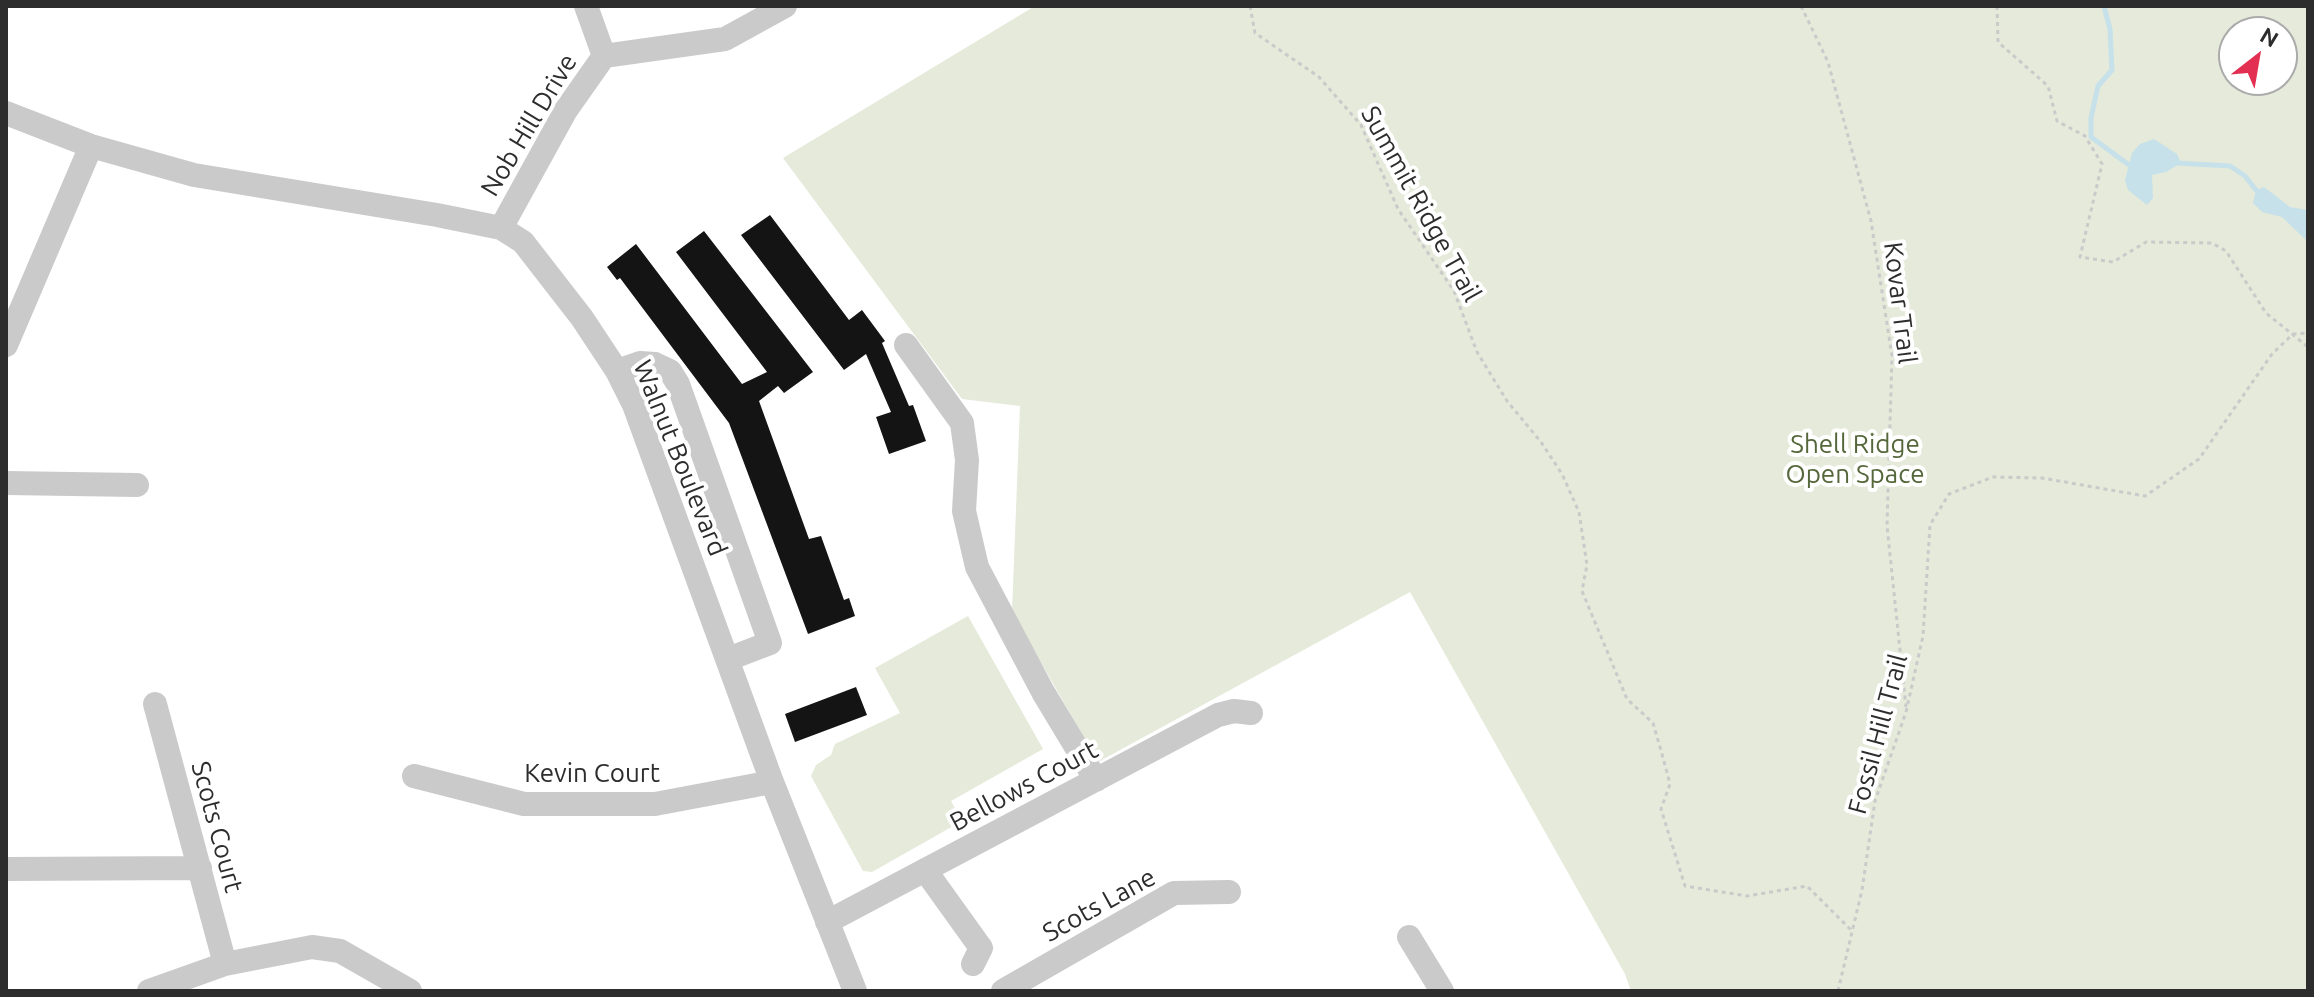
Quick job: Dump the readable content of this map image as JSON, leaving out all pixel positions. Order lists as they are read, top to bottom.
{
  "streets": {
    "street": [
      "Nob Hill Drive",
      "Walnut Boulevard",
      "Kevin Court",
      "Bellows Court",
      "Scots Court",
      "Scots Lane"
    ],
    "path": ["Summit Ridge Trail", "Kovar Trail", "Fossil Hill Trail"]
  },
  "crossings": [
    ["Nob Hill Drive", "Walnut Boulevard"],
    ["Summit Ridge Trail", "Fossil Hill Trail"],
    ["Kovar Trail", "Fossil Hill Trail"],
    ["Walnut Boulevard", "Kevin Court"],
    ["Walnut Boulevard", "Bellows Court"]
  ],
  "parks": ["Shell Ridge Open Space"],
  "north": "top right"
}
